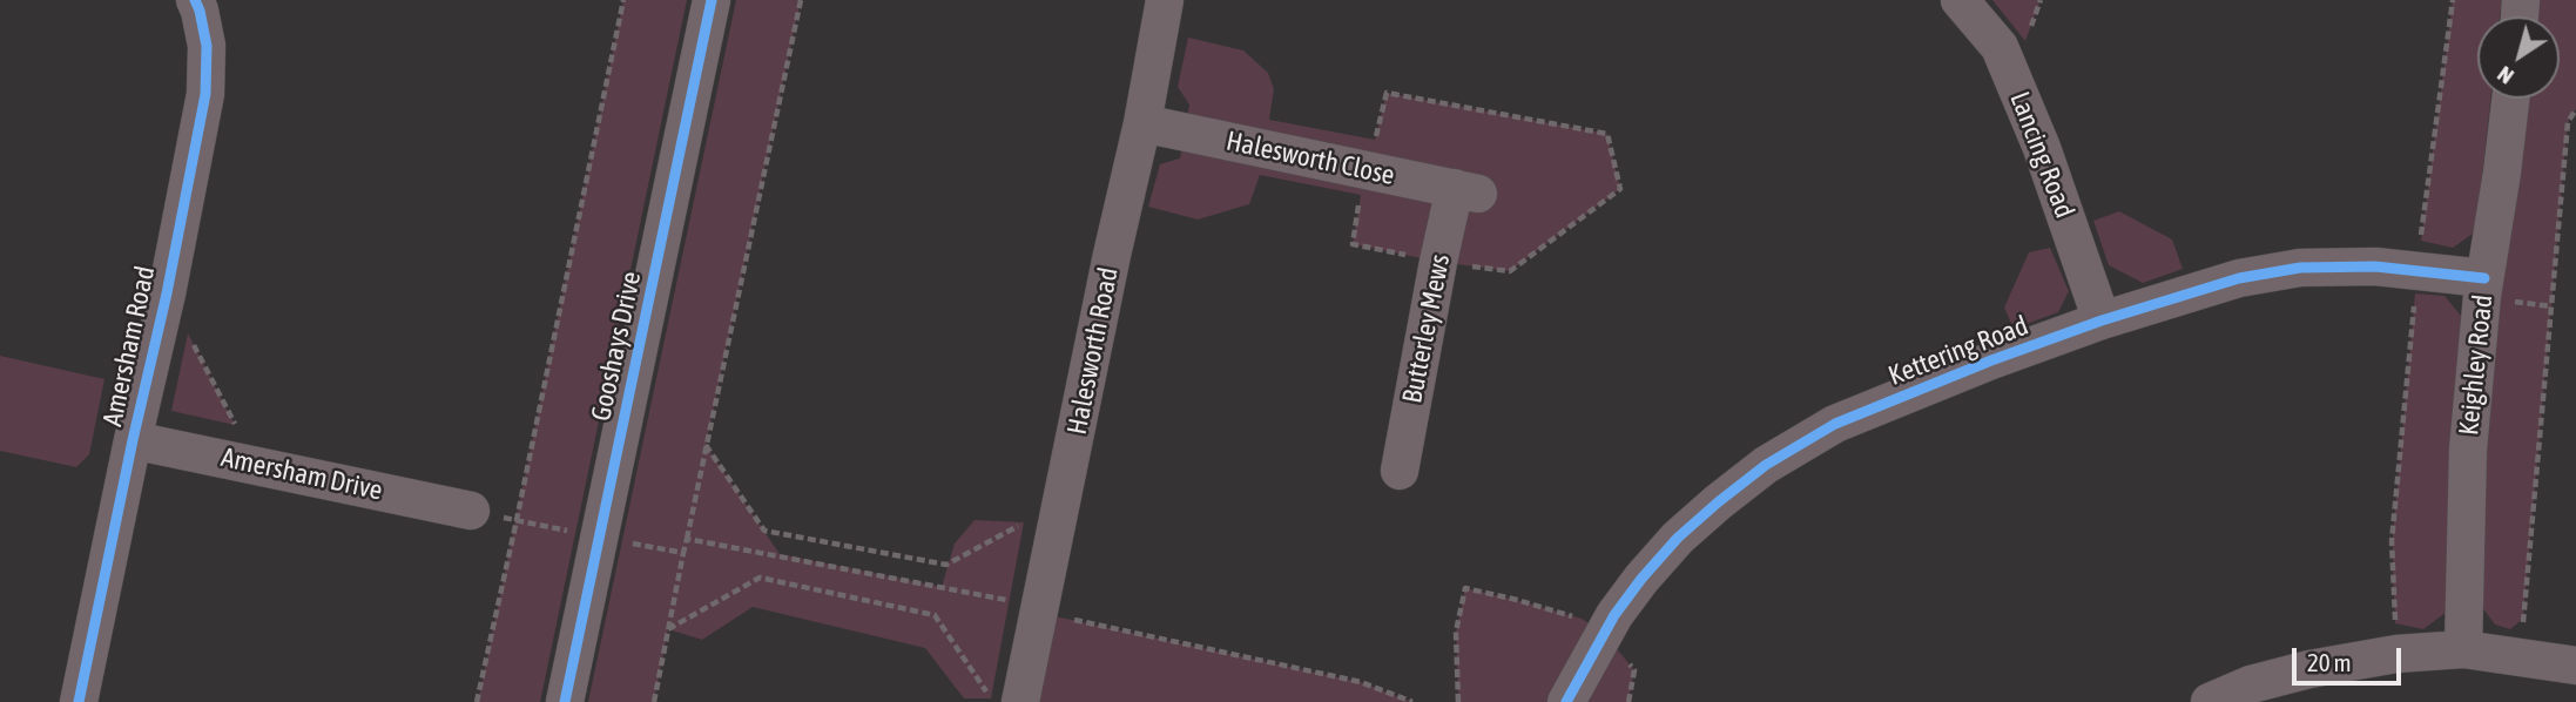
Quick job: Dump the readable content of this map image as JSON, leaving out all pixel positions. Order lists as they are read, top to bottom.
{
  "streets": {
    "street": [
      "Lancing Road",
      "Halesworth Close",
      "Butterley Mews",
      "Amersham Road",
      "Gooshays Drive",
      "Halesworth Road",
      "Kettering Road",
      "Keighley Road",
      "Amersham Drive"
    ]
  },
  "crossings": [
    ["Lancing Road", "Kettering Road"],
    ["Halesworth Close", "Butterley Mews"],
    ["Halesworth Close", "Halesworth Road"],
    ["Amersham Road", "Amersham Drive"],
    ["Kettering Road", "Keighley Road"]
  ],
  "scale_bar": "20 m",
  "north": "bottom left"
}
